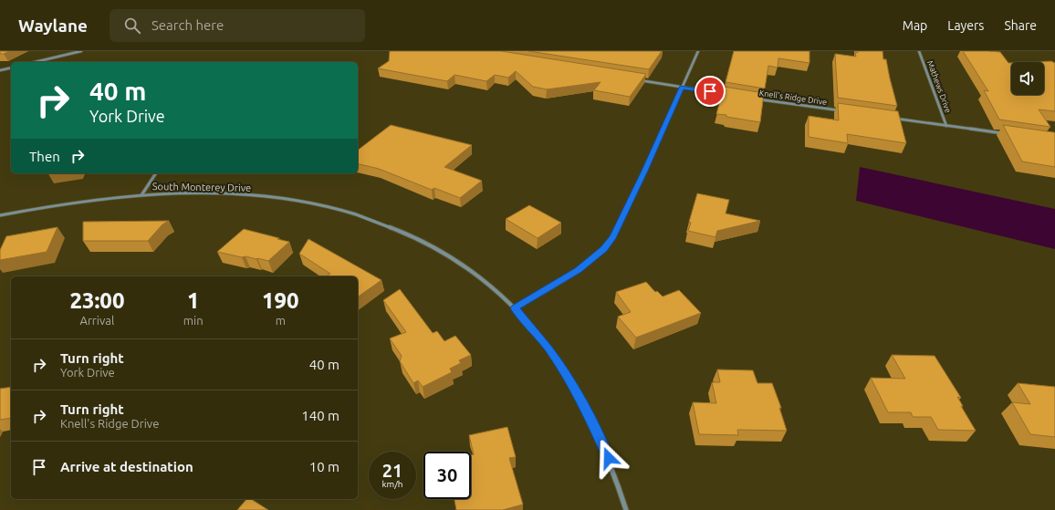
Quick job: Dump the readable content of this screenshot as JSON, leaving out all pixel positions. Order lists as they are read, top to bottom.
{
  "streets": {
    "street": ["Mathews Drive", "Knell's Ridge Drive", "South Monterey Drive"]
  },
  "page": {
    "header": "Waylane",
    "search": "Search here",
    "nav": ["Map", "Layers", "Share"],
    "turn": ["40 m", "York Drive"],
    "then": "Then",
    "eta": [
      "23:00",
      "Arrival",
      "1",
      "min",
      "190",
      "m"
    ],
    "list": [
      {
        "name": "Turn right",
        "note": "York Drive",
        "value": "40 m"
      },
      {
        "name": "Turn right",
        "note": "Knell's Ridge Drive",
        "value": "140 m"
      },
      {
        "name": "Arrive at destination",
        "value": "10 m"
      }
    ],
    "speed": "21 km/h",
    "limit": "30"
  }
}
